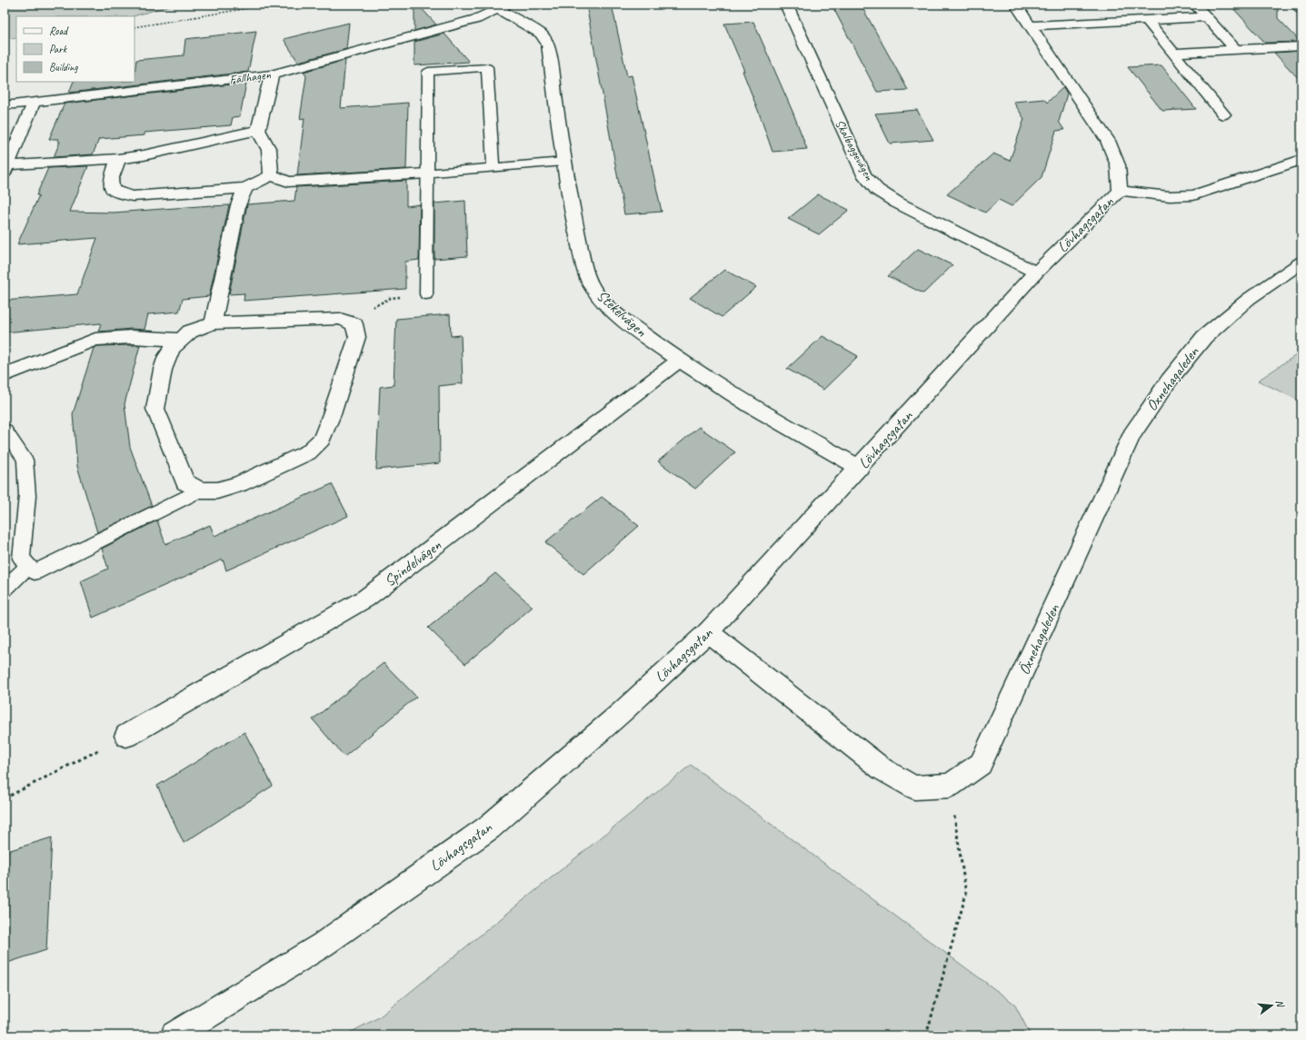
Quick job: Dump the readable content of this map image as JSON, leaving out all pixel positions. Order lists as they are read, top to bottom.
{
  "streets": {
    "street": [
      "Fällhagen",
      "Skalbaggevägen",
      "Lövhagsgatan",
      "Stekelvägen",
      "Öxnehagaleden",
      "Spindelvägen"
    ]
  },
  "crossings": [
    ["Fällhagen", "Stekelvägen"],
    ["Skalbaggevägen", "Lövhagsgatan"],
    ["Lövhagsgatan", "Stekelvägen"],
    ["Stekelvägen", "Spindelvägen"]
  ],
  "legend": ["Road", "Park", "Building"],
  "north": "right"
}
